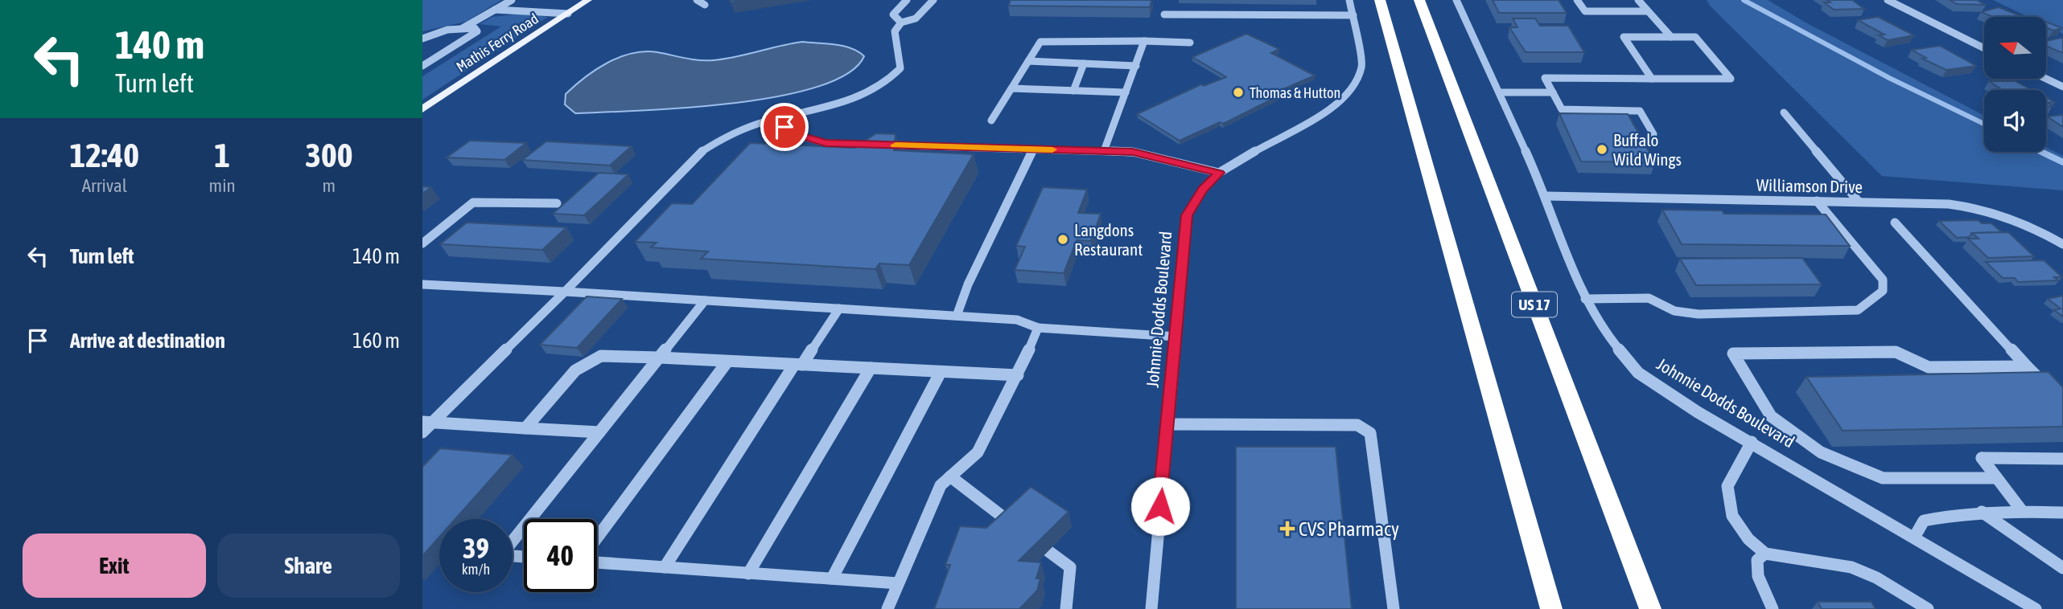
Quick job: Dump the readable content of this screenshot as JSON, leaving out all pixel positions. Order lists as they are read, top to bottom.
{
  "streets": {
    "highway": ["US 17"],
    "main road": ["Mathis Ferry Road"],
    "street": ["Williamson Drive", "Johnnie Dodds Boulevard"]
  },
  "crossings": [
    ["Williamson Drive", "Johnnie Dodds Boulevard"]
  ],
  "places": {
    "other": ["Thomas & Hutton", "Buffalo Wild Wings", "Langdons Restaurant"],
    "health": ["CVS Pharmacy"]
  },
  "north": "left",
  "page": {
    "turn": ["140 m", "Turn left"],
    "eta": [
      "12:40",
      "Arrival",
      "1",
      "min",
      "300",
      "m"
    ],
    "list": [
      {
        "name": "Turn left",
        "value": "140 m"
      },
      {
        "name": "Arrive at destination",
        "value": "160 m"
      }
    ],
    "speed": "39 km/h",
    "limit": "40",
    "buttons": ["Exit", "Share"]
  }
}
